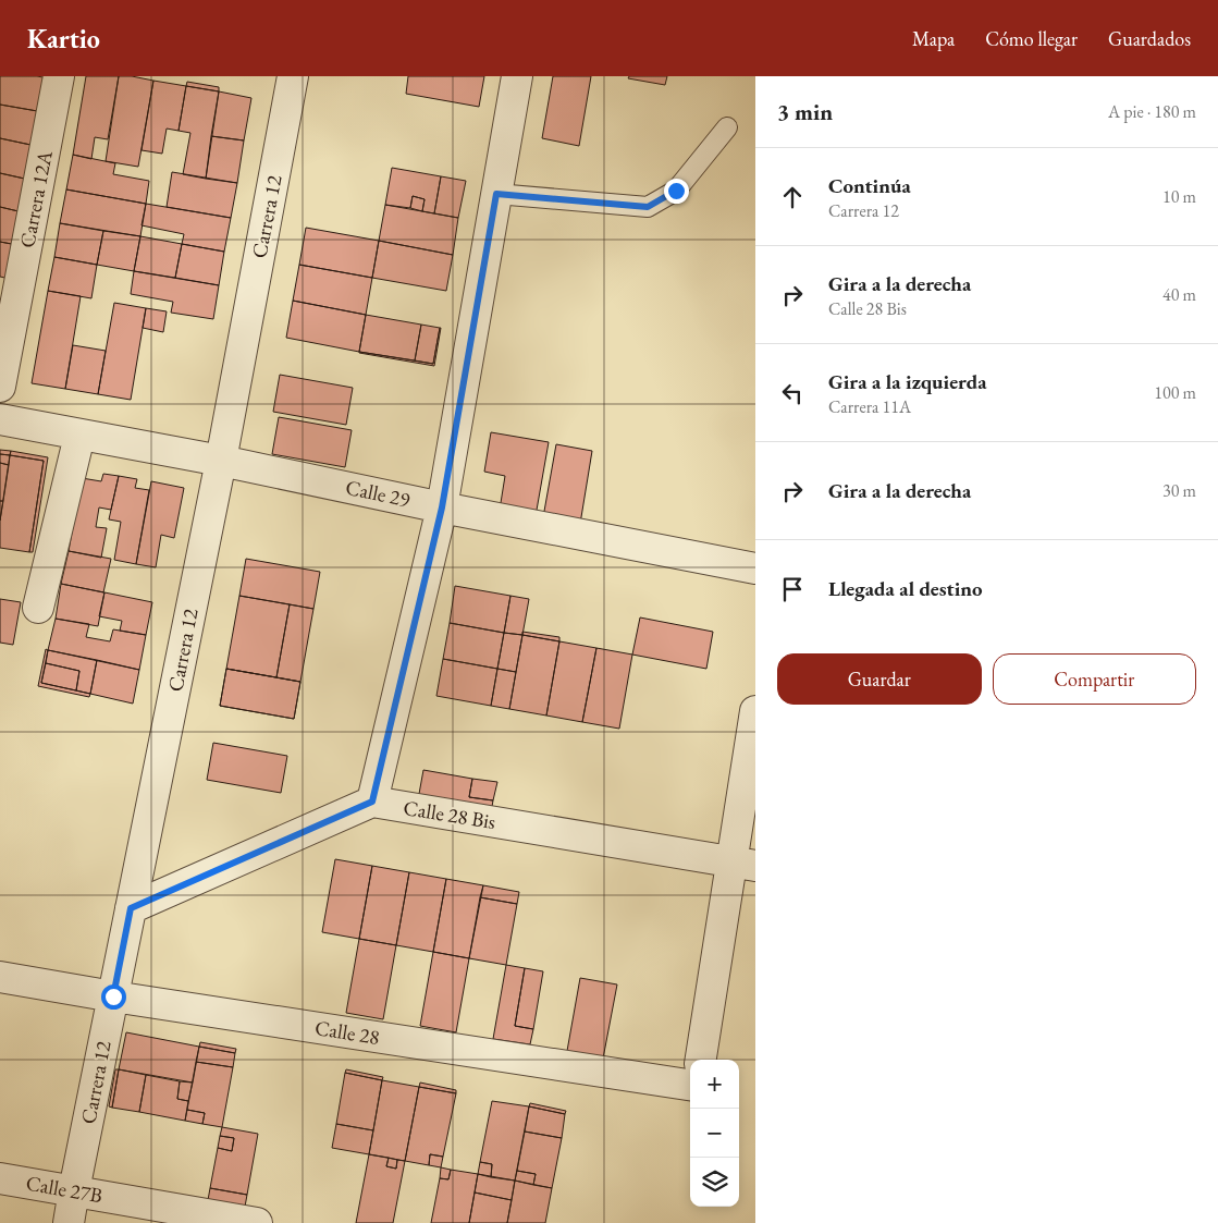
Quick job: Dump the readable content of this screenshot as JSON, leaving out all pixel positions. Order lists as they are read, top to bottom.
{
  "streets": {
    "street": [
      "Carrera 12A",
      "Carrera 12",
      "Calle 29",
      "Calle 28 Bis",
      "Calle 28",
      "Calle 27B"
    ]
  },
  "crossings": [
    ["Carrera 12", "Calle 29"],
    ["Carrera 12", "Calle 28"],
    ["Carrera 12", "Calle 27B"]
  ],
  "page": {
    "header": "Kartio",
    "nav": ["Mapa", "Cómo llegar", "Guardados"],
    "heading": ["3 min", "A pie · 180 m"],
    "list": [
      ["Continúa", "Carrera 12", "10 m"],
      ["Gira a la derecha", "Calle 28 Bis", "40 m"],
      ["Gira a la izquierda", "Carrera 11A", "100 m"],
      ["Gira a la derecha", "30 m"],
      "Llegada al destino"
    ],
    "buttons": ["Guardar", "Compartir"],
    "map_buttons": ["+", "−"]
  }
}
